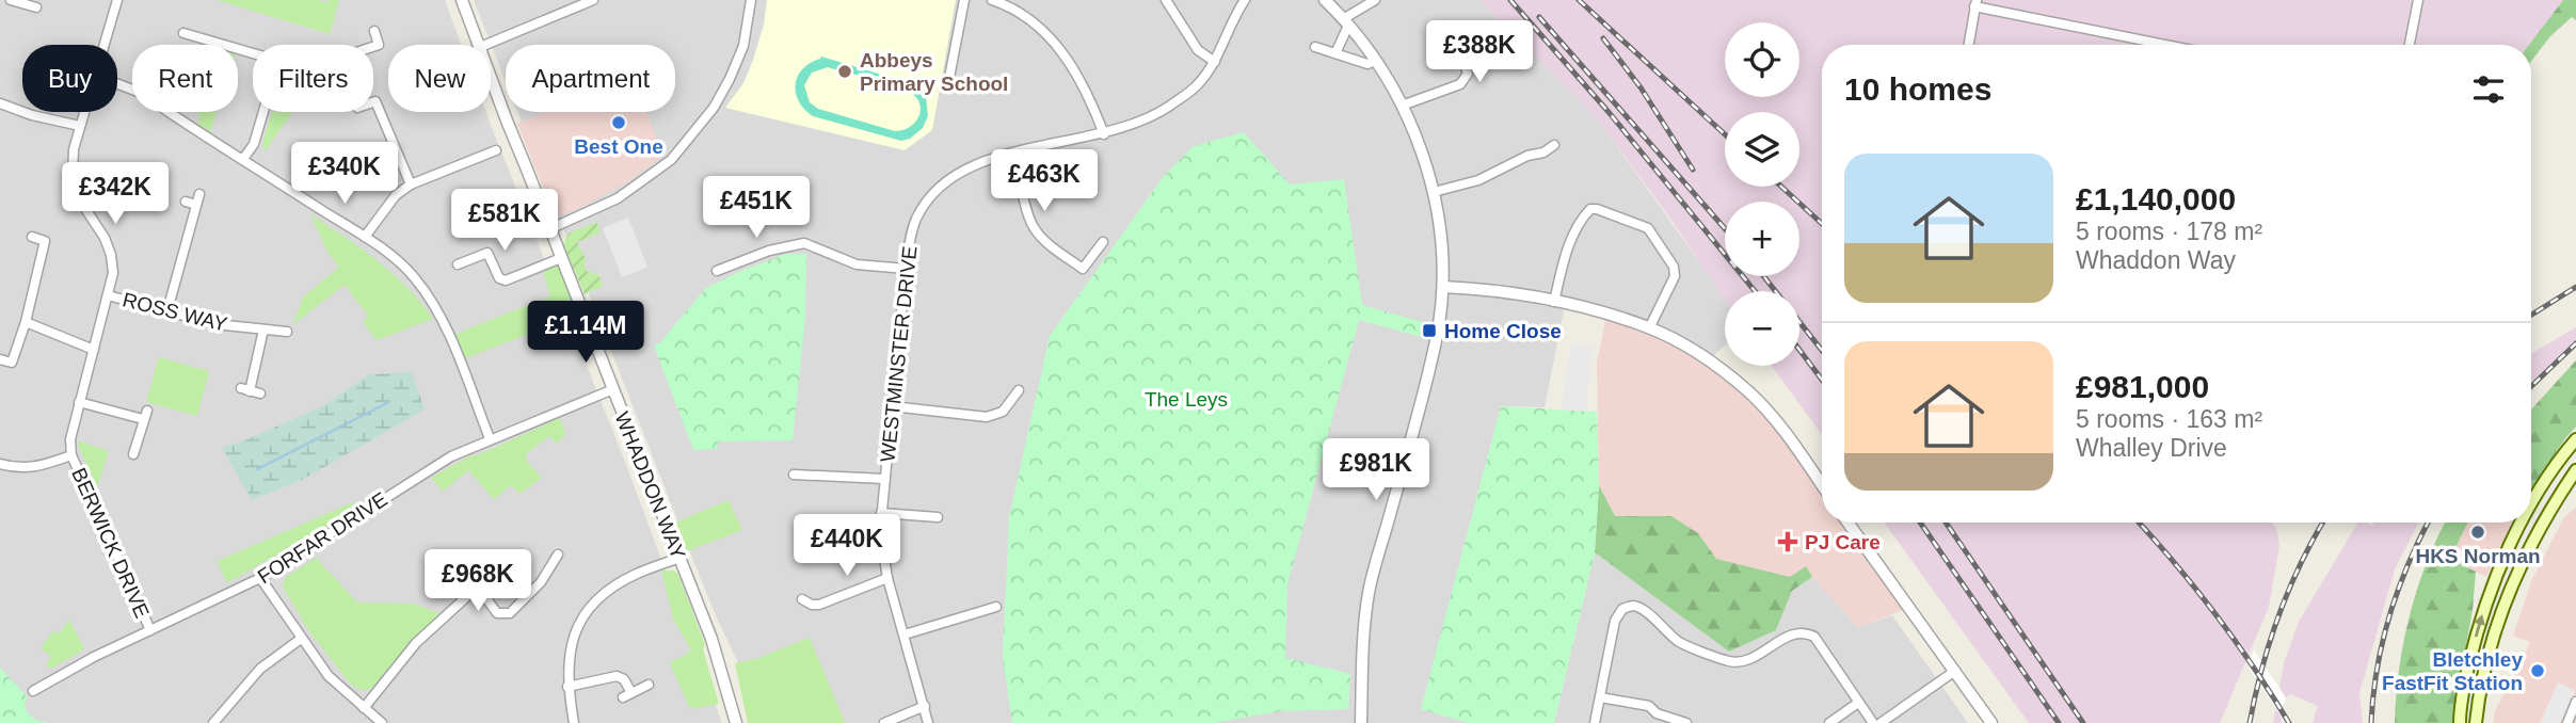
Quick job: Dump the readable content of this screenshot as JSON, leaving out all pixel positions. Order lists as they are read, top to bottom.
{
  "streets": {
    "street": [
      "ROSS WAY",
      "WESTMINSTER DRIVE",
      "WHADDON WAY",
      "FORFAR DRIVE",
      "BERWICK DRIVE"
    ]
  },
  "crossings": [
    ["WHADDON WAY", "FORFAR DRIVE"],
    ["FORFAR DRIVE", "BERWICK DRIVE"]
  ],
  "parks": ["The Leys"],
  "places": {
    "other": [
      "Abbeys Primary School",
      "Best One",
      "HKS Norman",
      "Bletchley FastFit Station"
    ],
    "transit": ["Home Close"],
    "health": ["PJ Care"]
  },
  "page": {
    "price": [
      "£388K",
      "£340K",
      "£463K",
      "£342K",
      "£451K",
      "£581K",
      "£1.14M",
      "£981K",
      "£440K",
      "£968K"
    ],
    "map_buttons": ["+", "−"],
    "chip": [
      "Buy",
      "Rent",
      "Filters",
      "New",
      "Apartment"
    ],
    "heading": "10 homes",
    "list": [
      {
        "name": "£1,140,000",
        "note": "5 rooms · 178 m² · Whaddon Way"
      },
      {
        "name": "£981,000",
        "note": "5 rooms · 163 m² · Whalley Drive"
      }
    ]
  }
}
